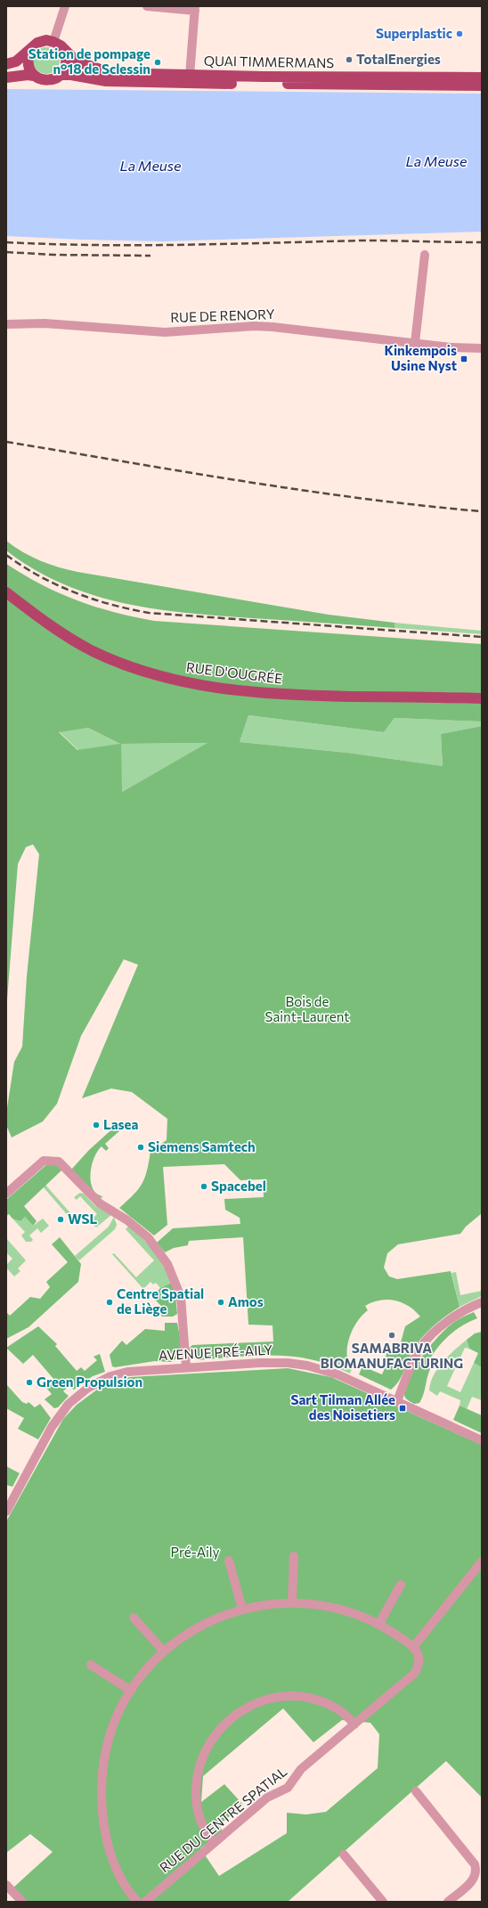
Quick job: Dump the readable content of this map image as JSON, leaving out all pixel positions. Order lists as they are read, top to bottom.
{
  "streets": {
    "main road": ["QUAI TIMMERMANS", "RUE D'OUGRÉE"],
    "street": ["RUE DE RENORY", "AVENUE PRÉ-AILY", "RUE DU CENTRE SPATIAL"]
  },
  "water": ["La Meuse"],
  "parks": ["Bois de Saint-Laurent", "Pré-Aily"],
  "places": {
    "other": [
      "Superplastic",
      "TotalEnergies",
      "Station de pompage n°18 de Sclessin",
      "Lasea",
      "Siemens Samtech",
      "Spacebel",
      "WSL",
      "Centre Spatial de Liège",
      "Amos",
      "SAMABRIVA BIOMANUFACTURING",
      "Green Propulsion"
    ],
    "transit": ["Kinkempois Usine Nyst", "Sart Tilman Allée des Noisetiers"]
  }
}
